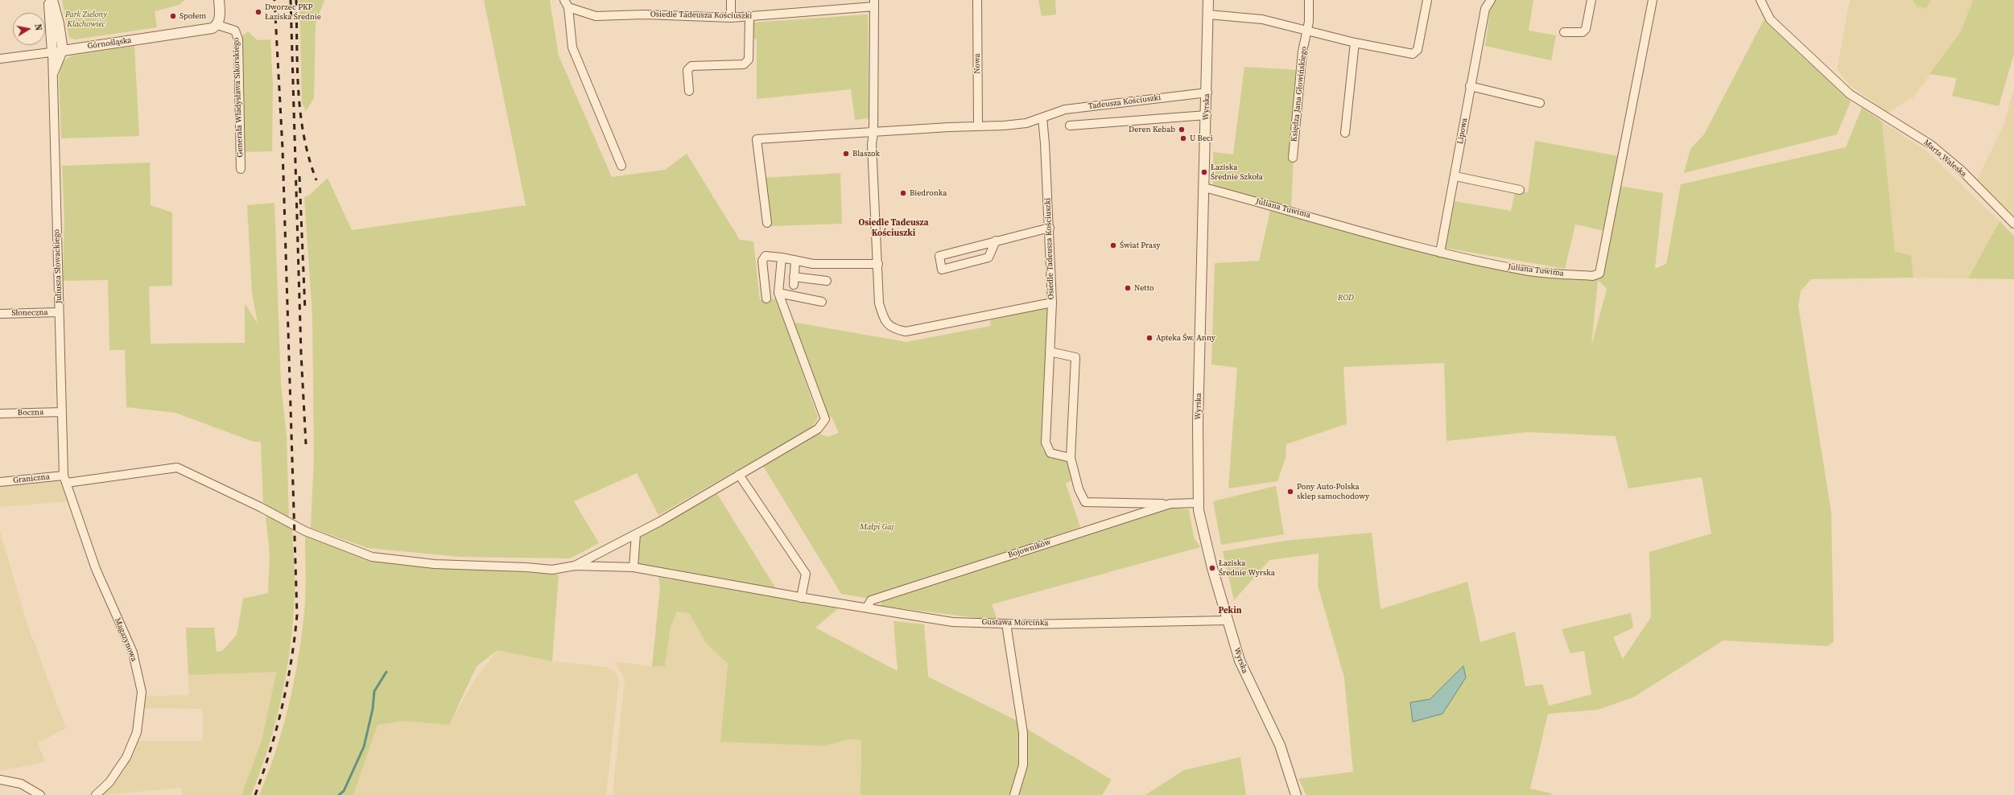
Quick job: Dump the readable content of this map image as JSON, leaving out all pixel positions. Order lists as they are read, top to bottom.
{
  "streets": {
    "street": [
      "Osiedle Tadeusza Kościuszki",
      "Górnośląska",
      "Nowa",
      "Księdza Jana Głowińskiego",
      "Generała Władysława Sikorskiego",
      "Tadeusza Kościuszki",
      "Wyrska",
      "Lipowa",
      "Marta Waleska",
      "Juliana Tuwima",
      "Juliusza Słowackiego",
      "Słoneczna",
      "Boczna",
      "Graniczna",
      "Bojowników",
      "Gustawa Morcinka",
      "Magazynowa"
    ]
  },
  "crossings": [
    ["Osiedle Tadeusza Kościuszki", "Tadeusza Kościuszki"],
    ["Górnośląska", "Generała Władysława Sikorskiego"],
    ["Górnośląska", "Juliusza Słowackiego"],
    ["Tadeusza Kościuszki", "Wyrska"],
    ["Wyrska", "Juliana Tuwima"],
    ["Wyrska", "Bojowników"],
    ["Wyrska", "Gustawa Morcinka"],
    ["Lipowa", "Juliana Tuwima"],
    ["Juliusza Słowackiego", "Słoneczna"],
    ["Juliusza Słowackiego", "Boczna"],
    ["Juliusza Słowackiego", "Graniczna"],
    ["Juliusza Słowackiego", "Magazynowa"],
    ["Graniczna", "Gustawa Morcinka"],
    ["Graniczna", "Magazynowa"],
    ["Bojowników", "Gustawa Morcinka"]
  ],
  "districts": ["Osiedle Tadeusza Kościuszki", "Pekin"],
  "parks": ["Park Zielony Klachowiec", "ROD", "Małpi Gaj"],
  "places": [
    "Dworzec PKP Łaziska Średnie",
    "Społem",
    "Deren Kebab",
    "U Beci",
    "Blaszok",
    "Łaziska Średnie Szkoła",
    "Biedronka",
    "Świat Prasy",
    "Netto",
    "Apteka Św. Anny",
    "Pony Auto-Polska sklep samochodowy",
    "Łaziska Średnie Wyrska"
  ],
  "north": "right"
}
